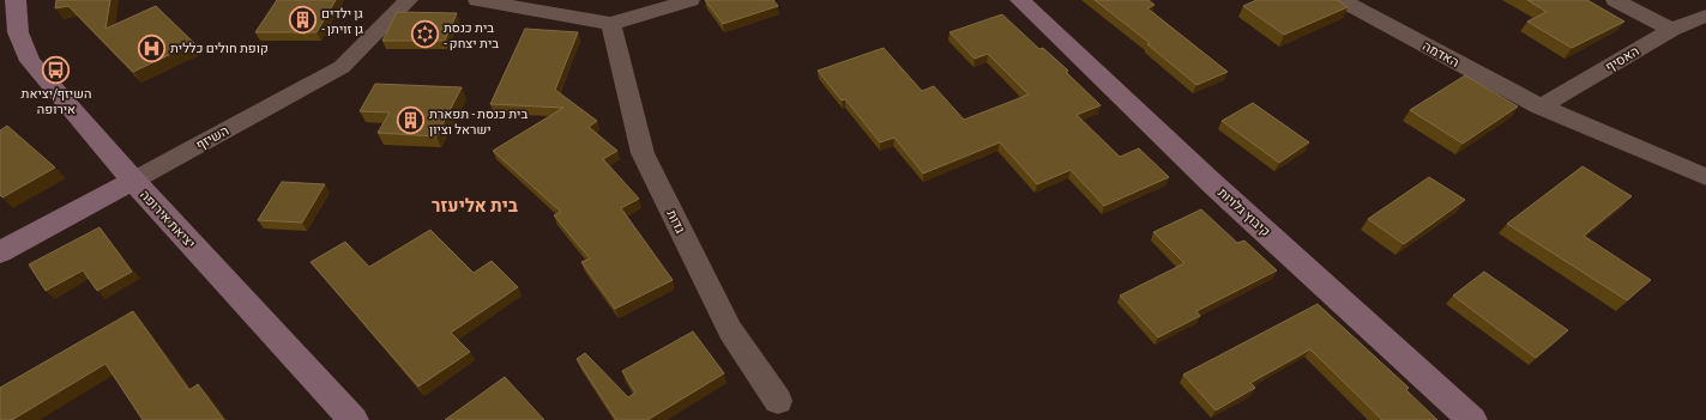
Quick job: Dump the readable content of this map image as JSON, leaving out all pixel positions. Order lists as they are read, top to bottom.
{
  "streets": {
    "street": [
      "האדמה",
      "האסיף",
      "השיזף",
      "קיבוץ גלויות",
      "יציאת אירופה",
      "גדות"
    ]
  },
  "crossings": [
    ["האדמה", "האסיף"],
    ["השיזף", "יציאת אירופה"]
  ],
  "districts": ["בית אליעזר"],
  "places": {
    "building": ["גן ילדים - גן זויתן", "בית כנסת - תפארת ישראל וציון"],
    "synagogue": ["בית כנסת - בית יצחק"],
    "hospital": ["קופת חולים כללית"],
    "bus stop": ["השיזף/יציאת אירופה"]
  }
}
